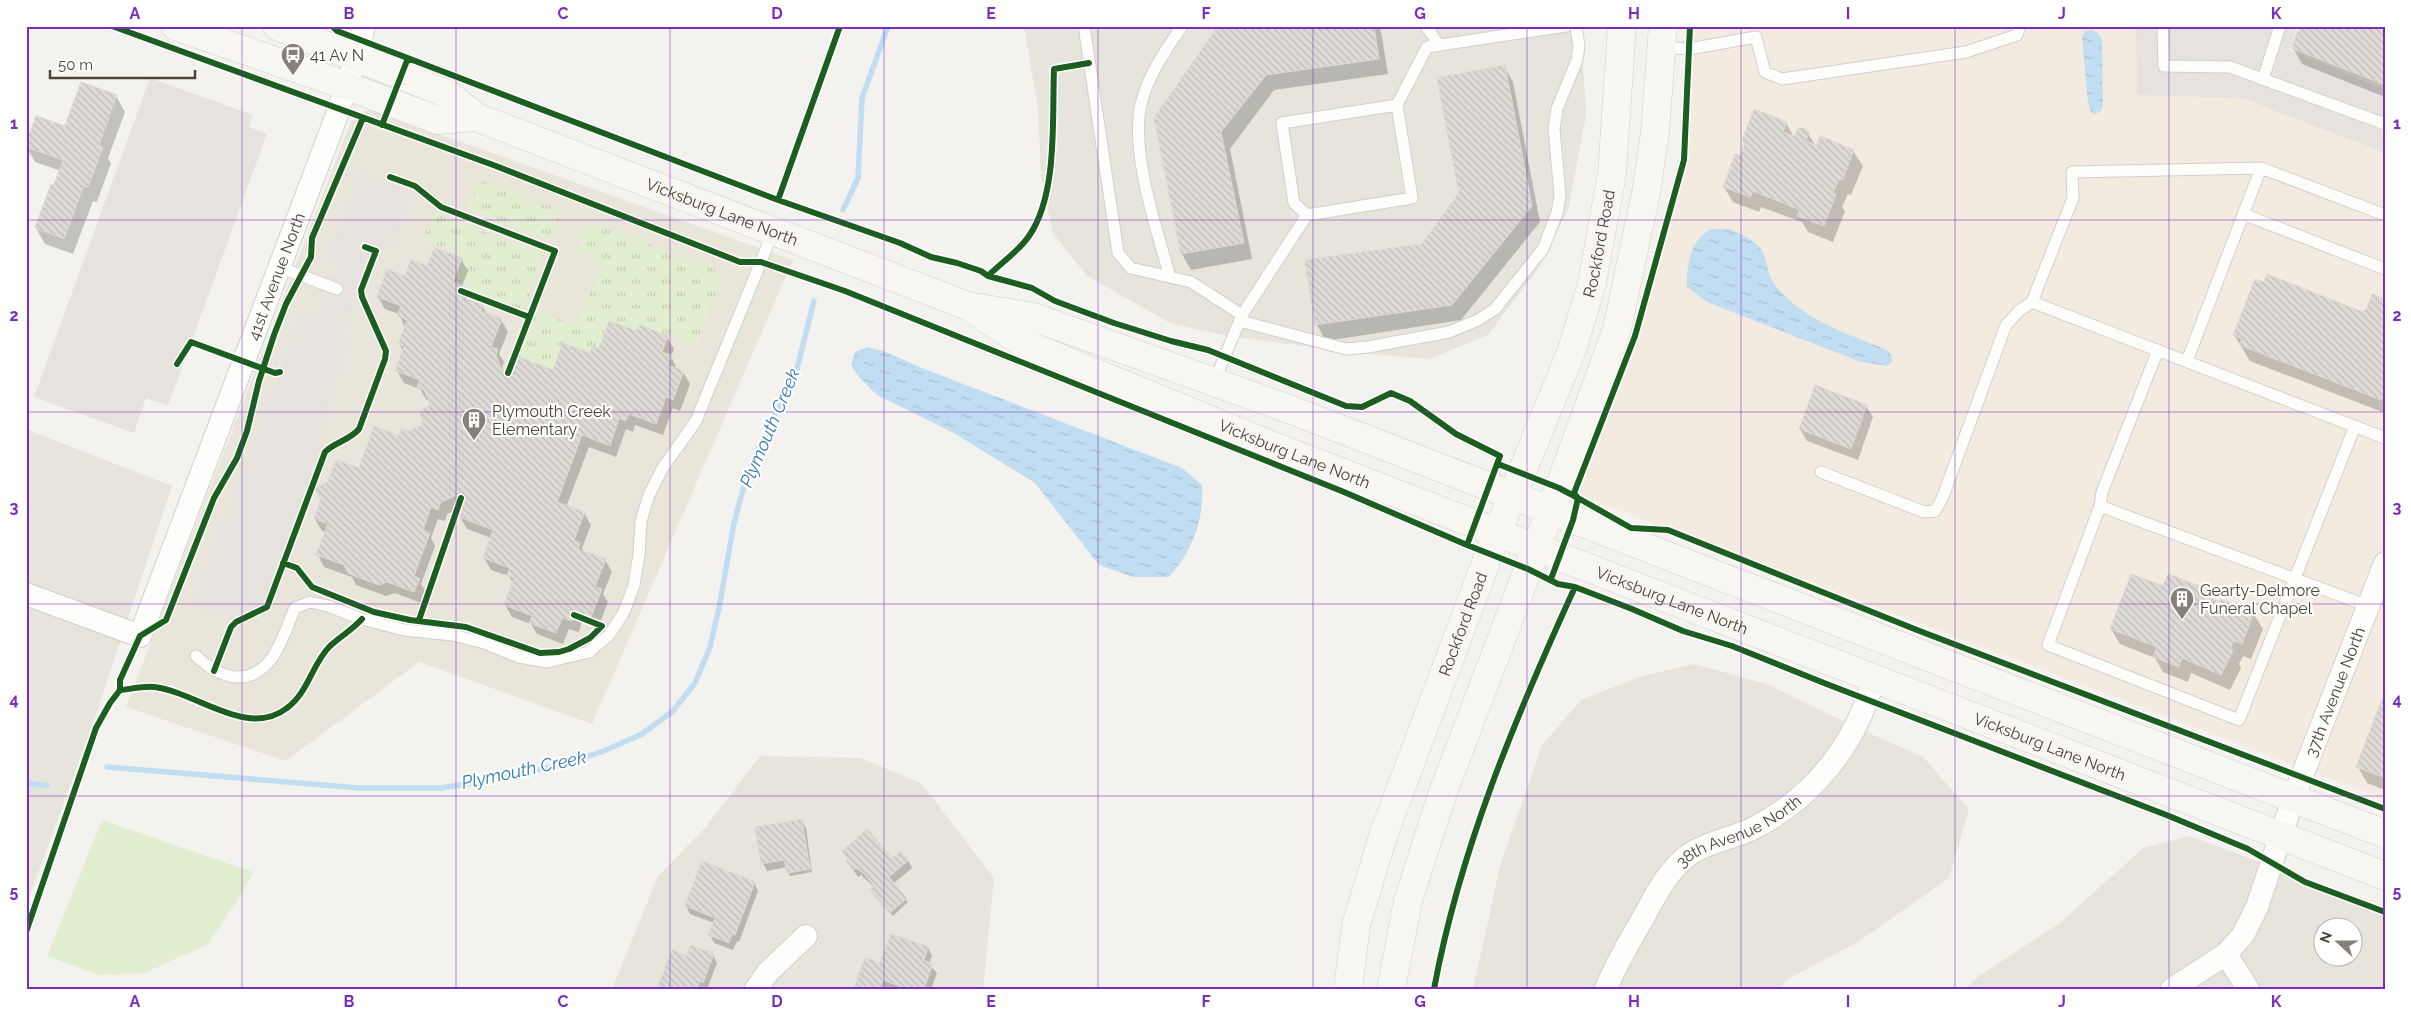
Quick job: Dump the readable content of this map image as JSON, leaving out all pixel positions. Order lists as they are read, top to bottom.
{
  "streets": {
    "main road": ["Vicksburg Lane North", "Rockford Road"],
    "street": ["41st Avenue North", "37th Avenue North", "38th Avenue North"]
  },
  "crossings": [
    ["Vicksburg Lane North", "Rockford Road"],
    ["Vicksburg Lane North", "41st Avenue North"],
    ["Vicksburg Lane North", "37th Avenue North"],
    ["Vicksburg Lane North", "38th Avenue North"]
  ],
  "water": ["Plymouth Creek"],
  "places": {
    "bus stop": ["41 Av N"],
    "building": ["Plymouth Creek Elementary", "Gearty-Delmore Funeral Chapel"]
  },
  "scale_bar": "50 m",
  "north": "left",
  "grid": {
    "columns": [
      "A",
      "B",
      "C",
      "D",
      "E",
      "F",
      "G",
      "H",
      "I",
      "J",
      "K"
    ],
    "rows": [
      "1",
      "2",
      "3",
      "4",
      "5"
    ]
  }
}
